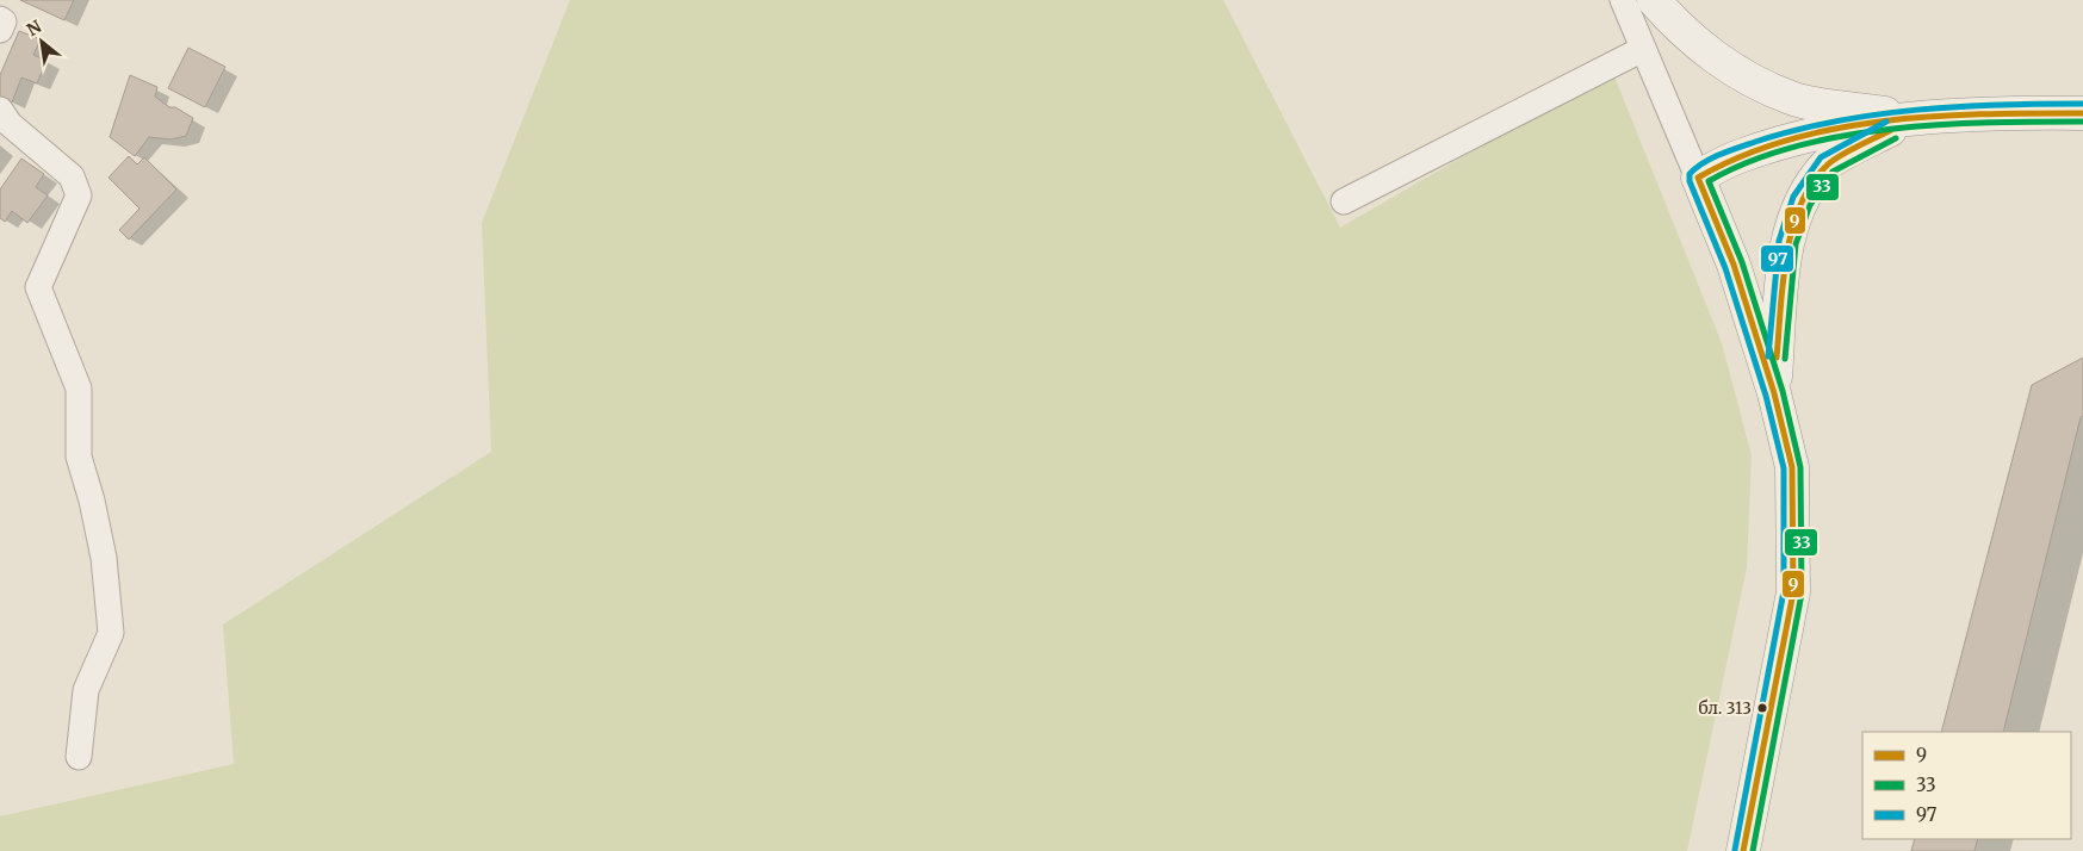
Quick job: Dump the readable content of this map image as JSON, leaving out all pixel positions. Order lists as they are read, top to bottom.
{
  "places": ["бл. 313"],
  "lines": ["transit line 97", "transit line 9", "transit line 33"],
  "legend": ["9", "33", "97"],
  "north": "top left"
}
